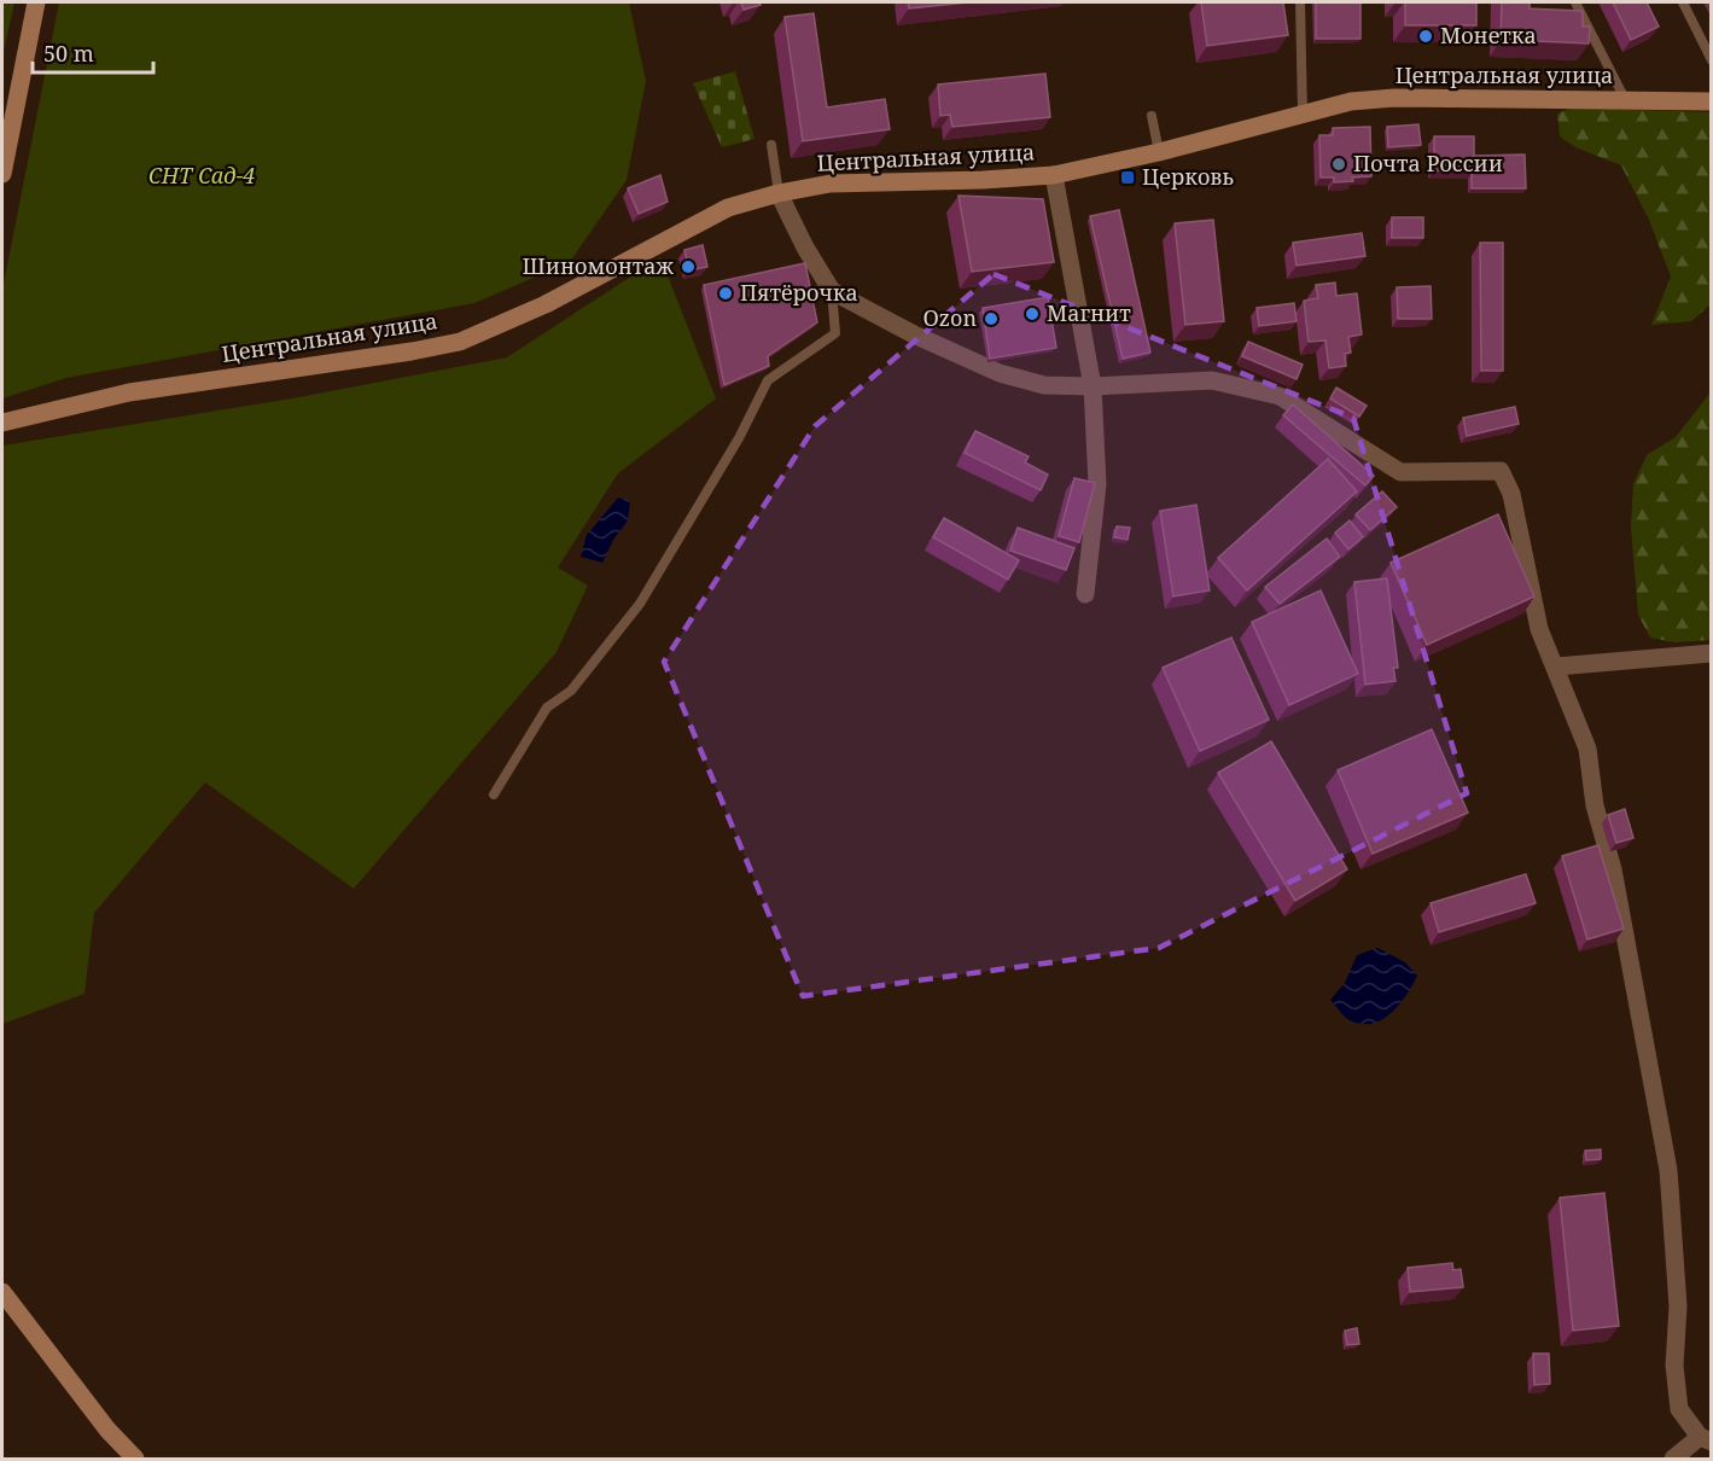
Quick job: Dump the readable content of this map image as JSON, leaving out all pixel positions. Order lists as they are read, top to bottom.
{
  "streets": {
    "street": ["Центральная улица"]
  },
  "parks": ["СНТ Сад-4"],
  "places": {
    "other": [
      "Монетка",
      "Почта России",
      "Шиномонтаж",
      "Пятёрочка",
      "Магнит",
      "Ozon"
    ],
    "transit": ["Церковь"]
  },
  "scale_bar": "50 m"
}
